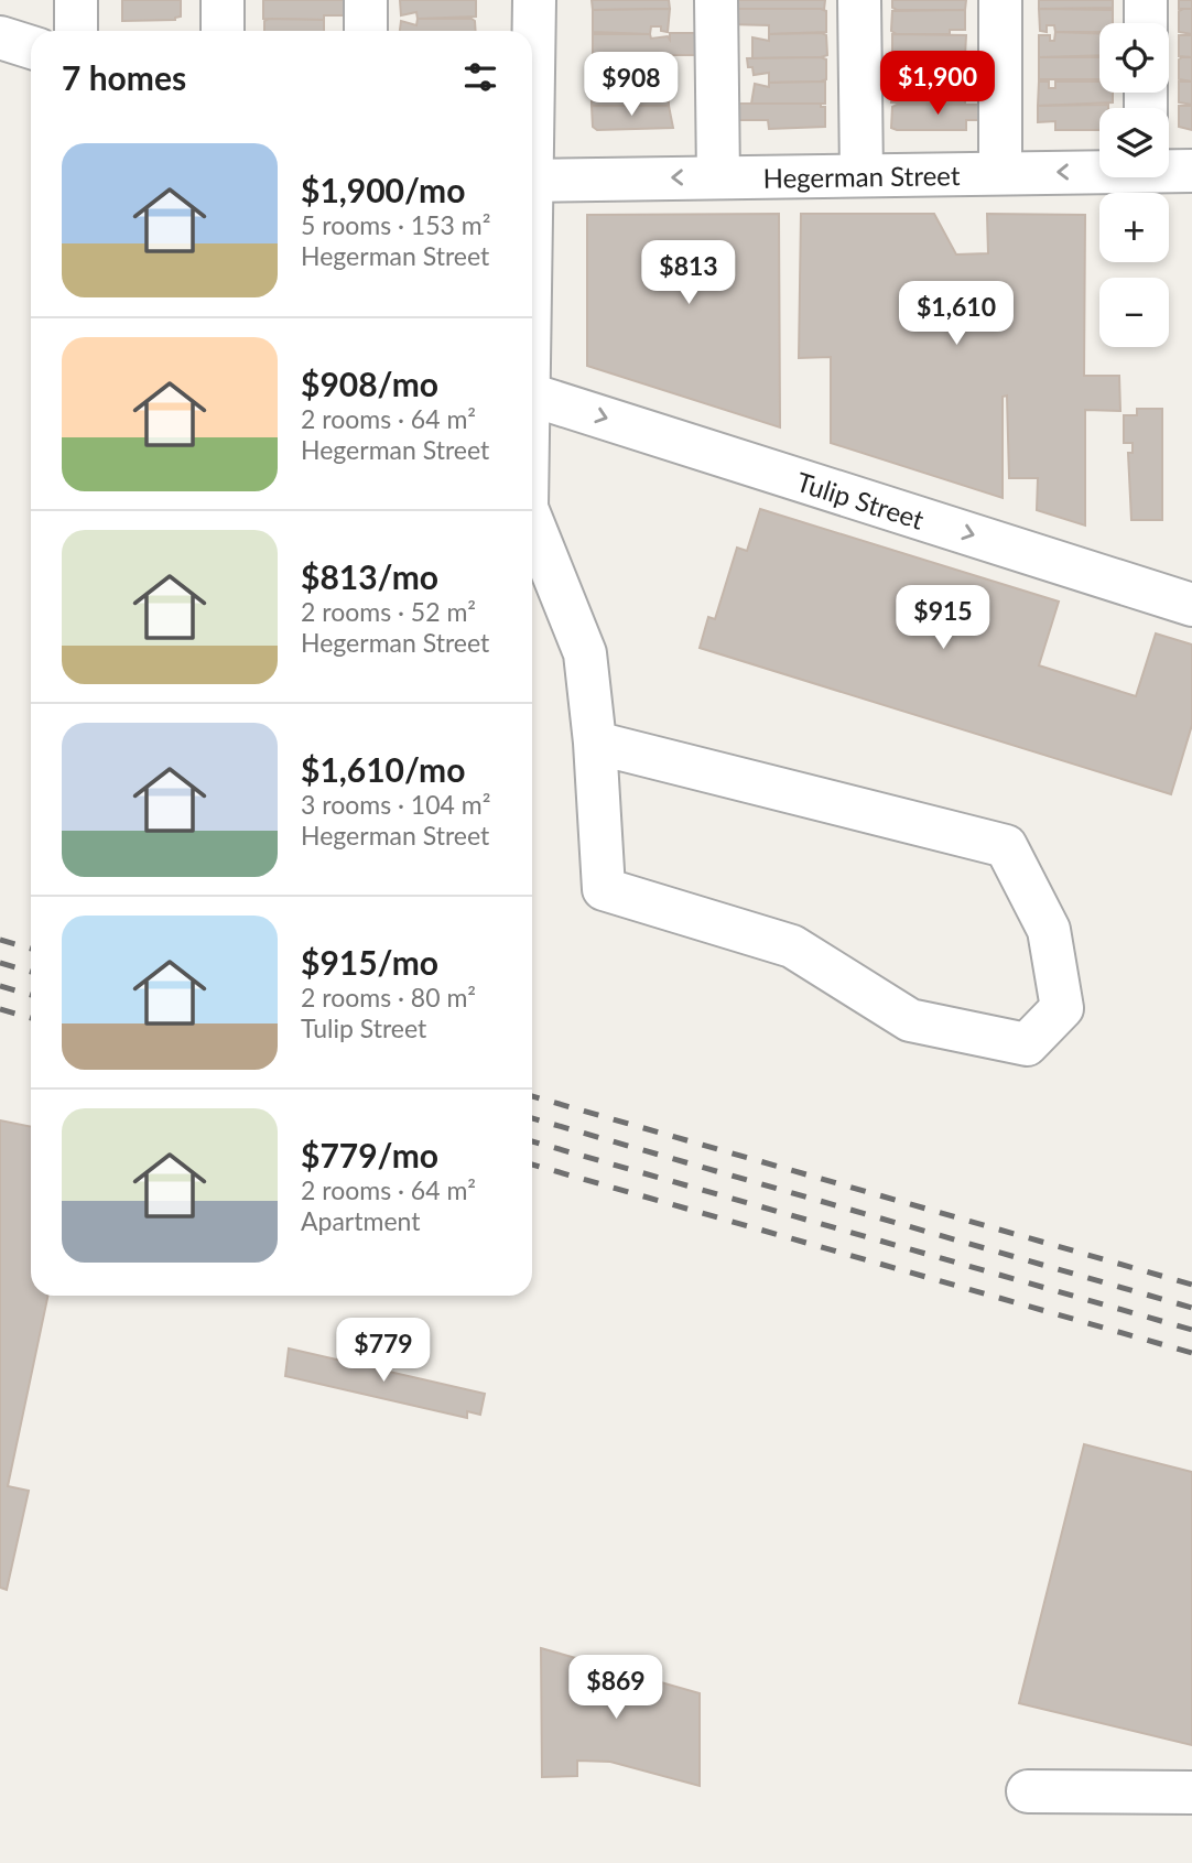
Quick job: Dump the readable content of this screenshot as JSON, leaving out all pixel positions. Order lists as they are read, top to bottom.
{
  "streets": {
    "street": ["Hegerman Street", "Tulip Street"]
  },
  "one_way": ["Hegerman Street", "Tulip Street"],
  "page": {
    "map_buttons": ["+", "−"],
    "heading": "7 homes",
    "price": [
      "$1,900",
      "$908",
      "$813",
      "$1,610",
      "$915",
      "$779",
      "$869"
    ],
    "list": [
      {
        "name": "$1,900/mo",
        "note": "5 rooms · 153 m² · Hegerman Street"
      },
      {
        "name": "$908/mo",
        "note": "2 rooms · 64 m² · Hegerman Street"
      },
      {
        "name": "$813/mo",
        "note": "2 rooms · 52 m² · Hegerman Street"
      },
      {
        "name": "$1,610/mo",
        "note": "3 rooms · 104 m² · Hegerman Street"
      },
      {
        "name": "$915/mo",
        "note": "2 rooms · 80 m² · Tulip Street"
      },
      {
        "name": "$779/mo",
        "note": "2 rooms · 64 m² · Apartment"
      }
    ]
  }
}
